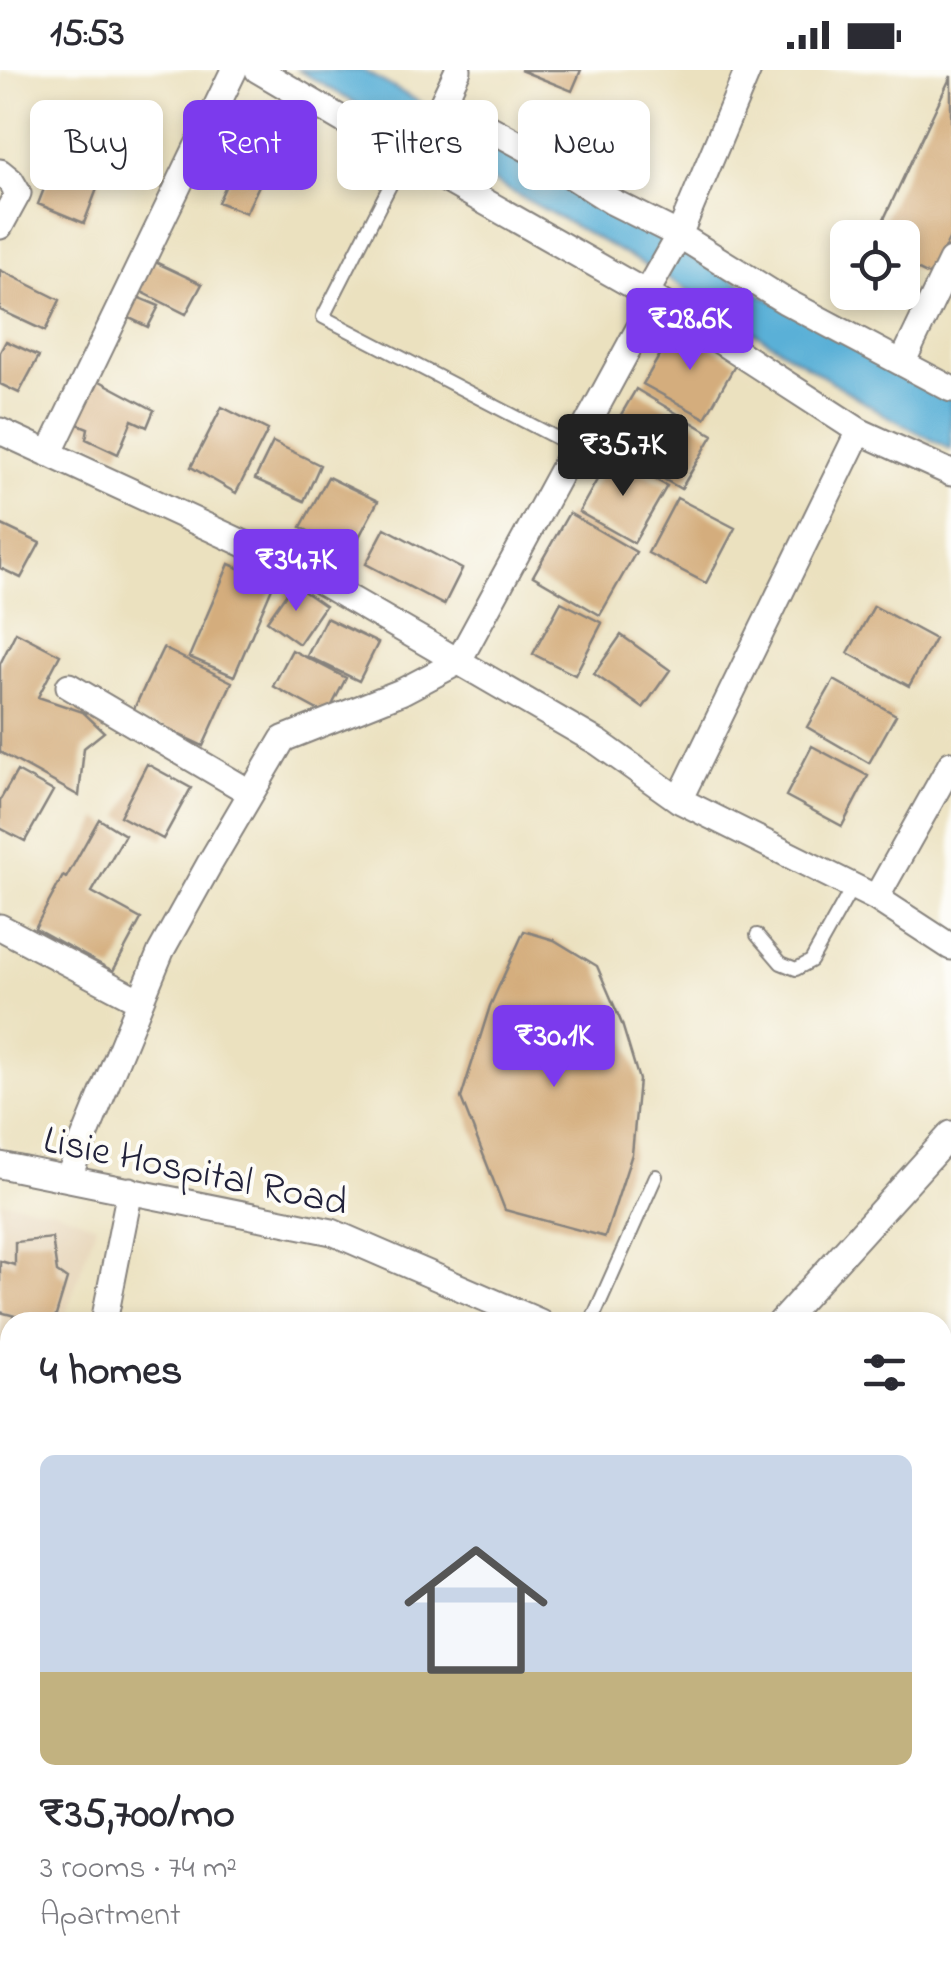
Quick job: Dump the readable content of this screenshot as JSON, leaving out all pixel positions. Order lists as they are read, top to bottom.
{
  "streets": {
    "street": ["Lisie Hospital Road"]
  },
  "page": {
    "status": "15:53",
    "chip": [
      "Buy",
      "Rent",
      "Filters",
      "New"
    ],
    "price": [
      "₹28.6K",
      "₹35.7K",
      "₹34.7K",
      "₹30.1K"
    ],
    "heading": "4 homes",
    "list": [
      {
        "name": "₹35,700/mo",
        "note": "3 rooms · 74 m² · Apartment"
      }
    ]
  }
}
